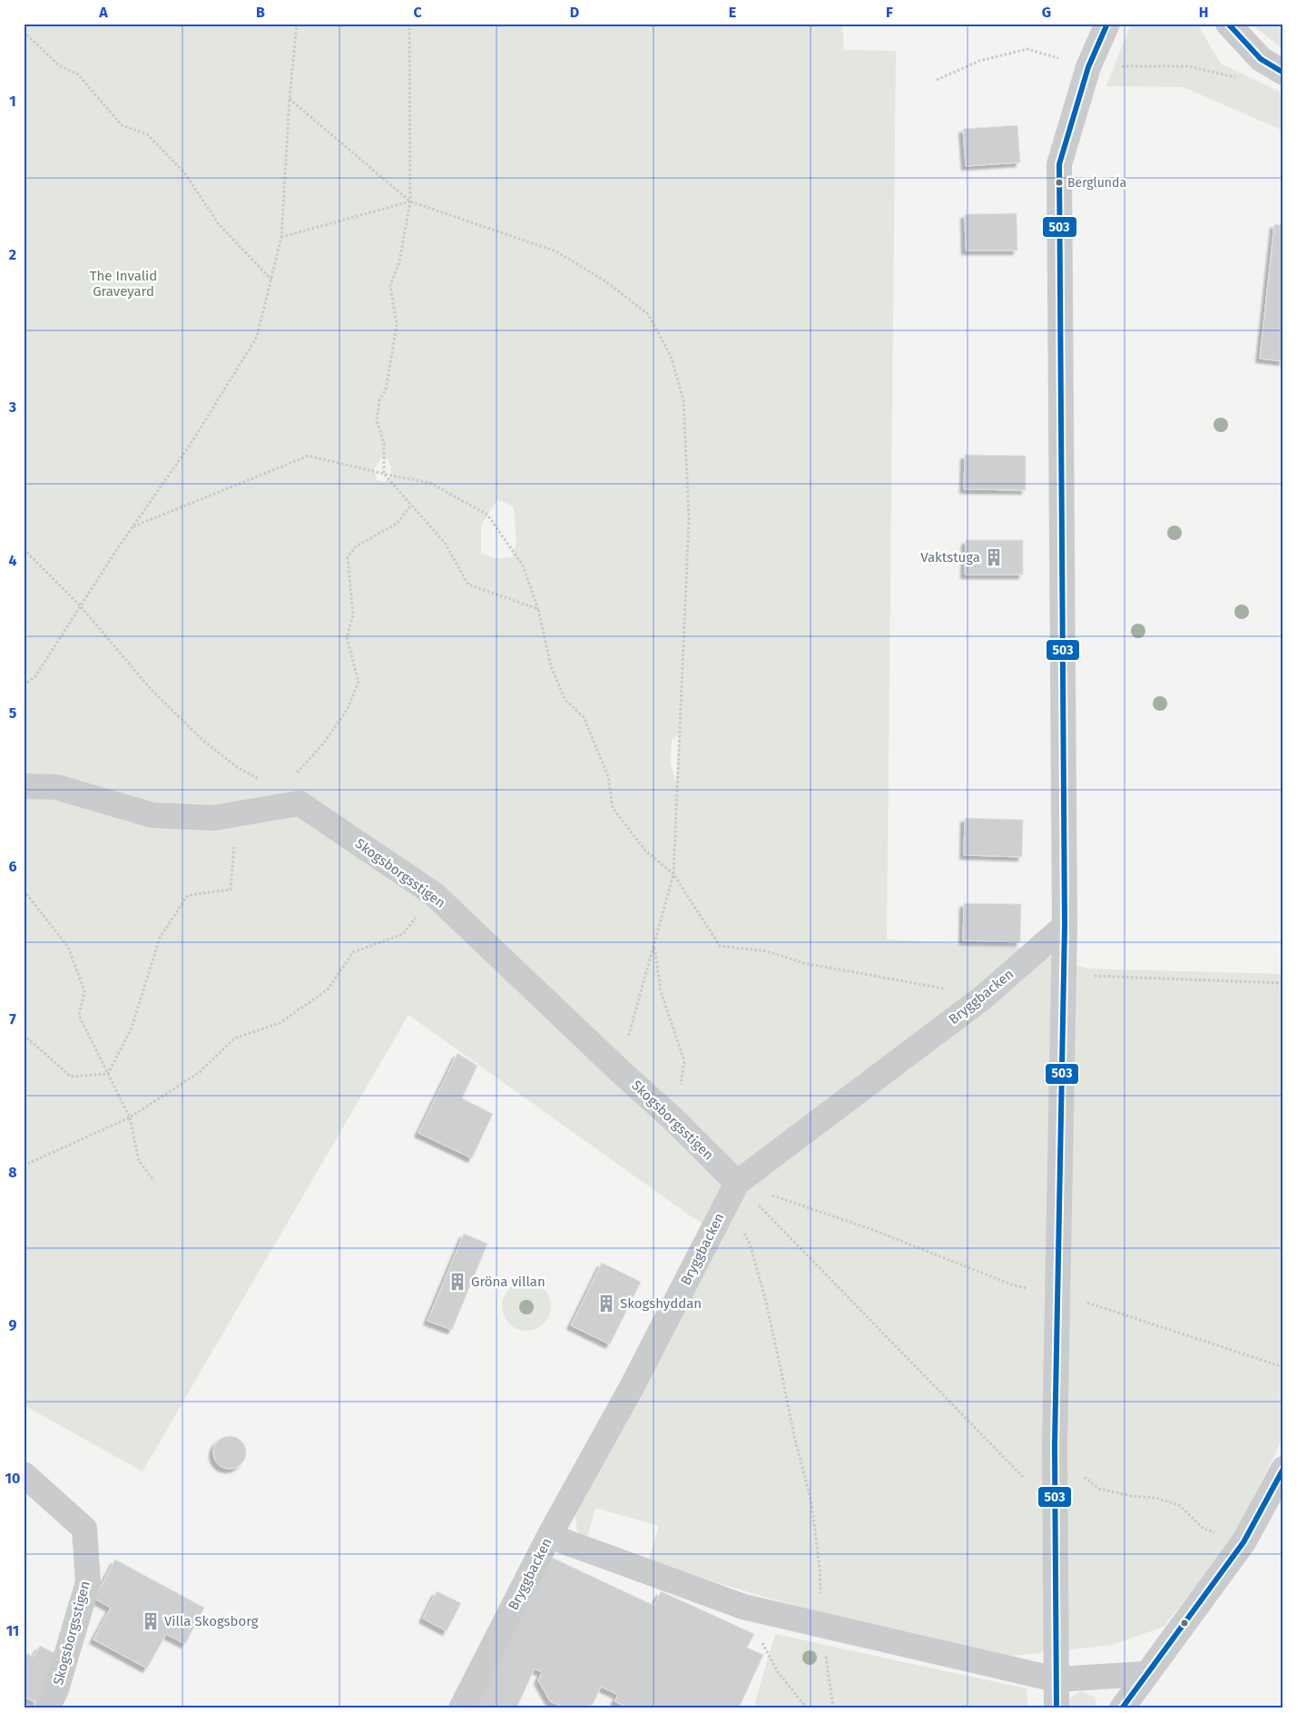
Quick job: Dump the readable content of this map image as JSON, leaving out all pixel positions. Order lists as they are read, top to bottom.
{
  "streets": {
    "street": ["Skogsborgsstigen", "Bryggbacken"]
  },
  "crossings": [
    ["Skogsborgsstigen", "Bryggbacken"]
  ],
  "parks": ["The Invalid Graveyard"],
  "places": {
    "other": ["Berglunda"],
    "building": [
      "Vaktstuga",
      "Gröna villan",
      "Skogshyddan",
      "Villa Skogsborg"
    ]
  },
  "lines": ["transit line 503"],
  "grid": {
    "columns": [
      "A",
      "B",
      "C",
      "D",
      "E",
      "F",
      "G",
      "H"
    ],
    "rows": [
      "1",
      "2",
      "3",
      "4",
      "5",
      "6",
      "7",
      "8",
      "9",
      "10",
      "11"
    ]
  }
}
